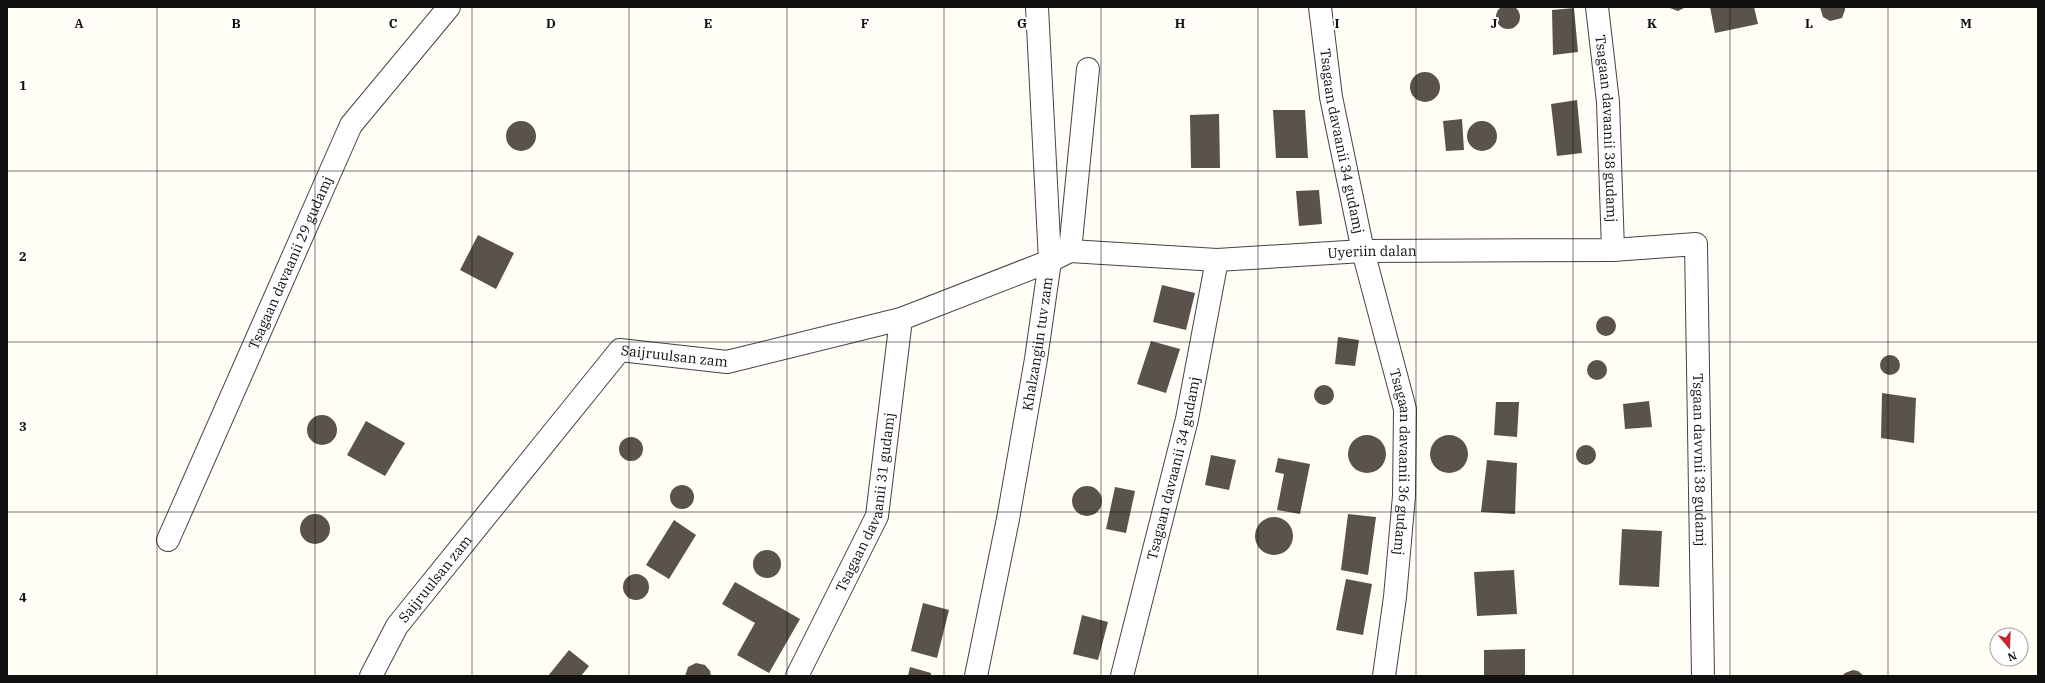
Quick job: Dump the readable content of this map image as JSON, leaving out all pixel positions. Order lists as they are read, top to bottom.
{
  "streets": {
    "street": [
      "Tsagaan davaanii 38 gudamj",
      "Tsagaan davaanii 34 gudamj",
      "Uyeriin dalan",
      "Tsagaan davaanii 29 gudamj",
      "Khalzangiin tuv zam",
      "Saijruulsan zam",
      "Tsgaan davvnii 38 gudamj",
      "Tsagaan davaanii 36 gudamj",
      "Tsagaan davaanii 31 gudamj"
    ]
  },
  "crossings": [
    ["Tsagaan davaanii 38 gudamj", "Uyeriin dalan"],
    ["Tsagaan davaanii 34 gudamj", "Uyeriin dalan"],
    ["Tsagaan davaanii 34 gudamj", "Tsagaan davaanii 36 gudamj"],
    ["Uyeriin dalan", "Khalzangiin tuv zam"],
    ["Uyeriin dalan", "Saijruulsan zam"],
    ["Uyeriin dalan", "Tsgaan davvnii 38 gudamj"],
    ["Uyeriin dalan", "Tsagaan davaanii 36 gudamj"],
    ["Khalzangiin tuv zam", "Saijruulsan zam"],
    ["Saijruulsan zam", "Tsagaan davaanii 31 gudamj"]
  ],
  "north": "bottom",
  "grid": {
    "columns": [
      "A",
      "B",
      "C",
      "D",
      "E",
      "F",
      "G",
      "H",
      "I",
      "J",
      "K",
      "L",
      "M"
    ],
    "rows": [
      "1",
      "2",
      "3",
      "4"
    ]
  }
}
